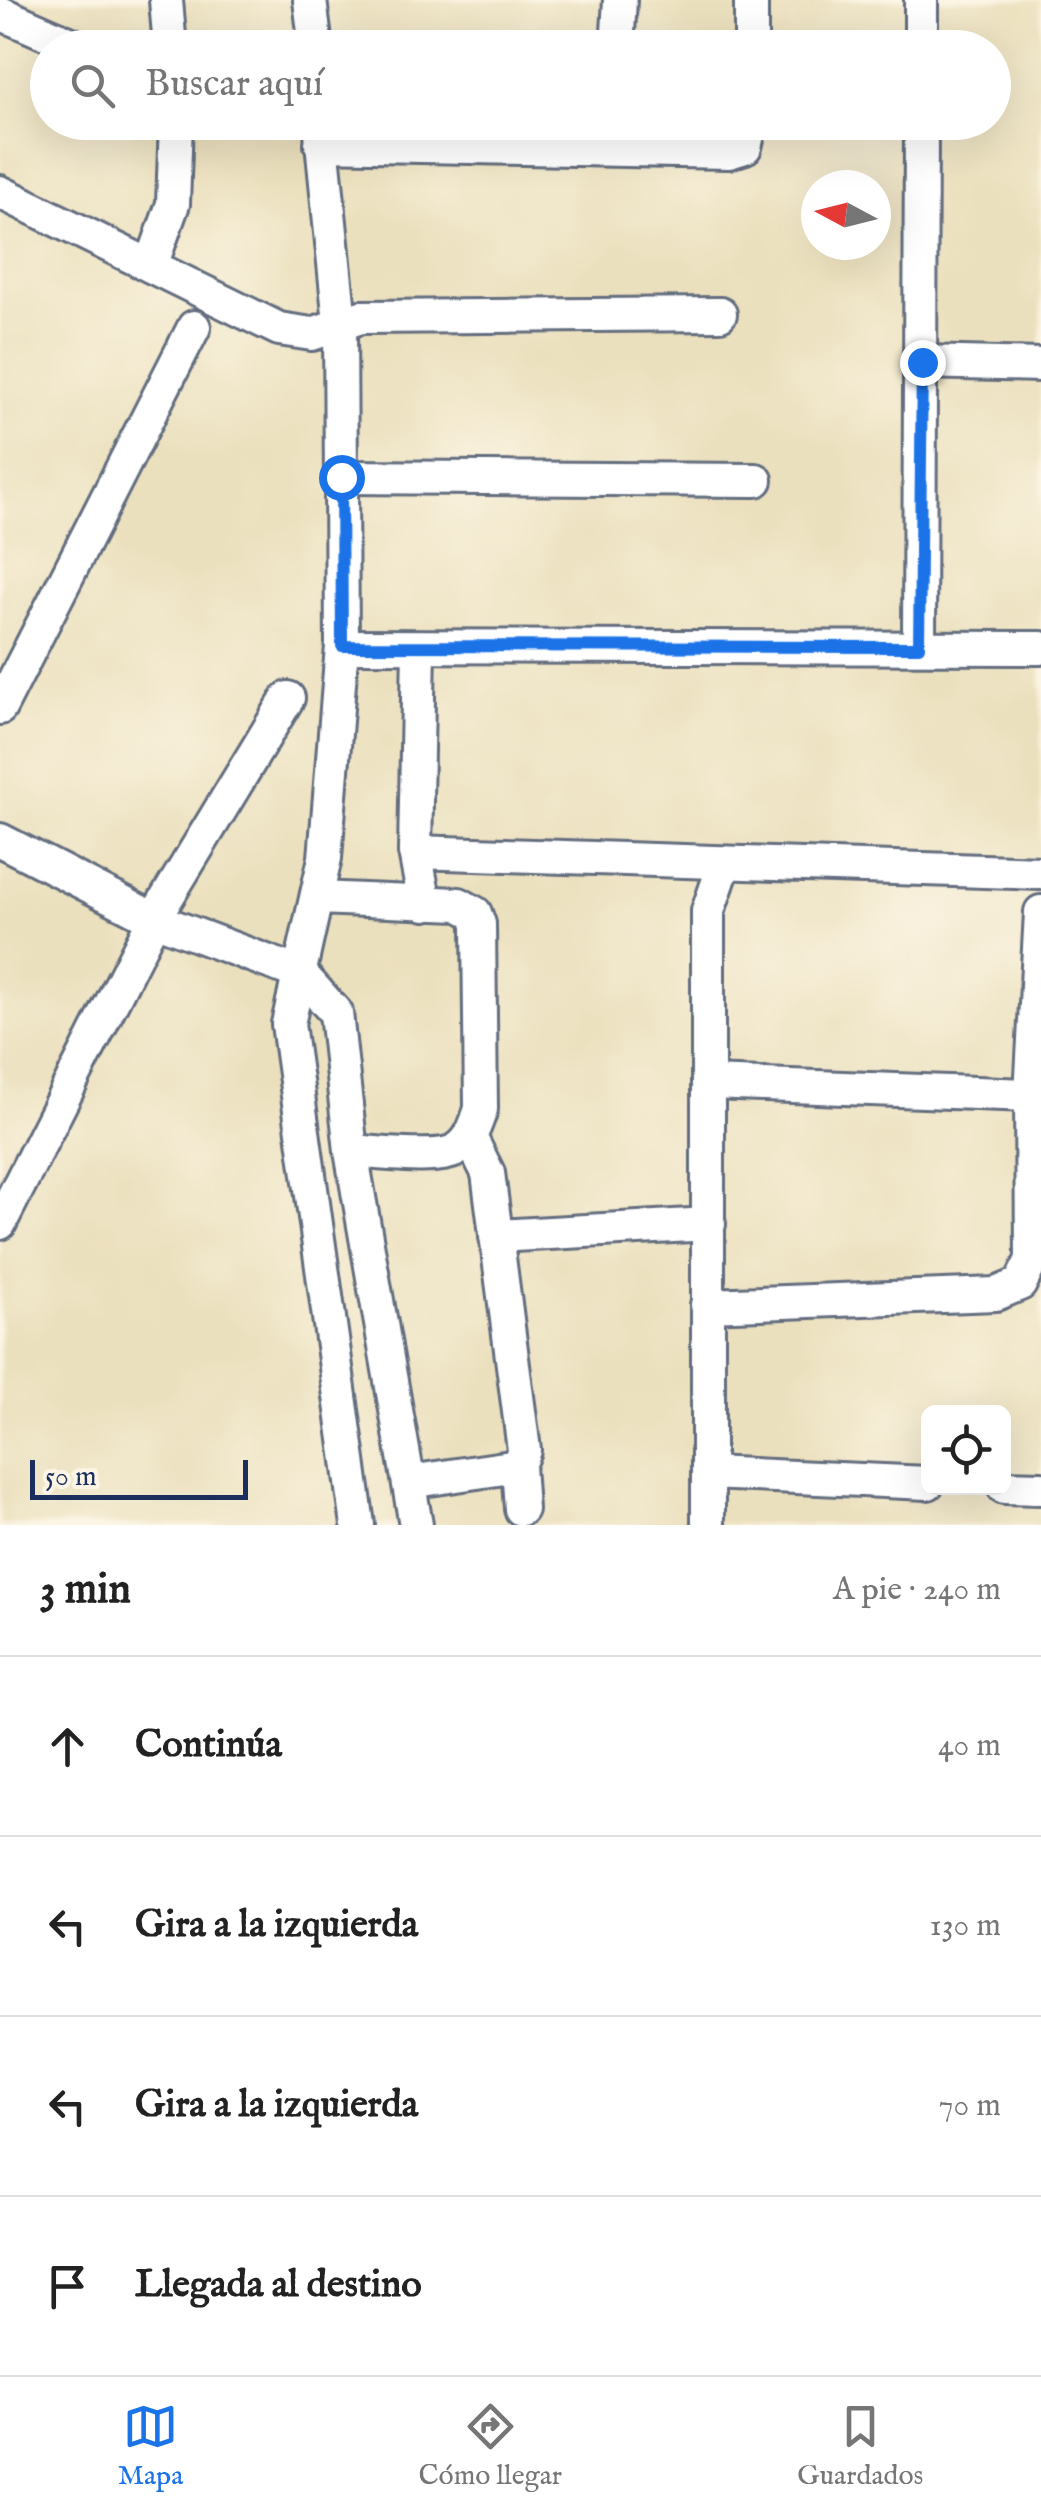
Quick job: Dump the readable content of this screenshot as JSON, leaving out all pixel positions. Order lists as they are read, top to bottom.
{
  "scale_bar": "50 m",
  "north": "left",
  "page": {
    "search": "Buscar aquí",
    "scale": "50 m",
    "heading": ["3 min", "A pie · 240 m"],
    "list": [
      ["Continúa", "40 m"],
      ["Gira a la izquierda", "130 m"],
      ["Gira a la izquierda", "70 m"],
      "Llegada al destino"
    ],
    "nav": ["Mapa", "Cómo llegar", "Guardados"]
  }
}
